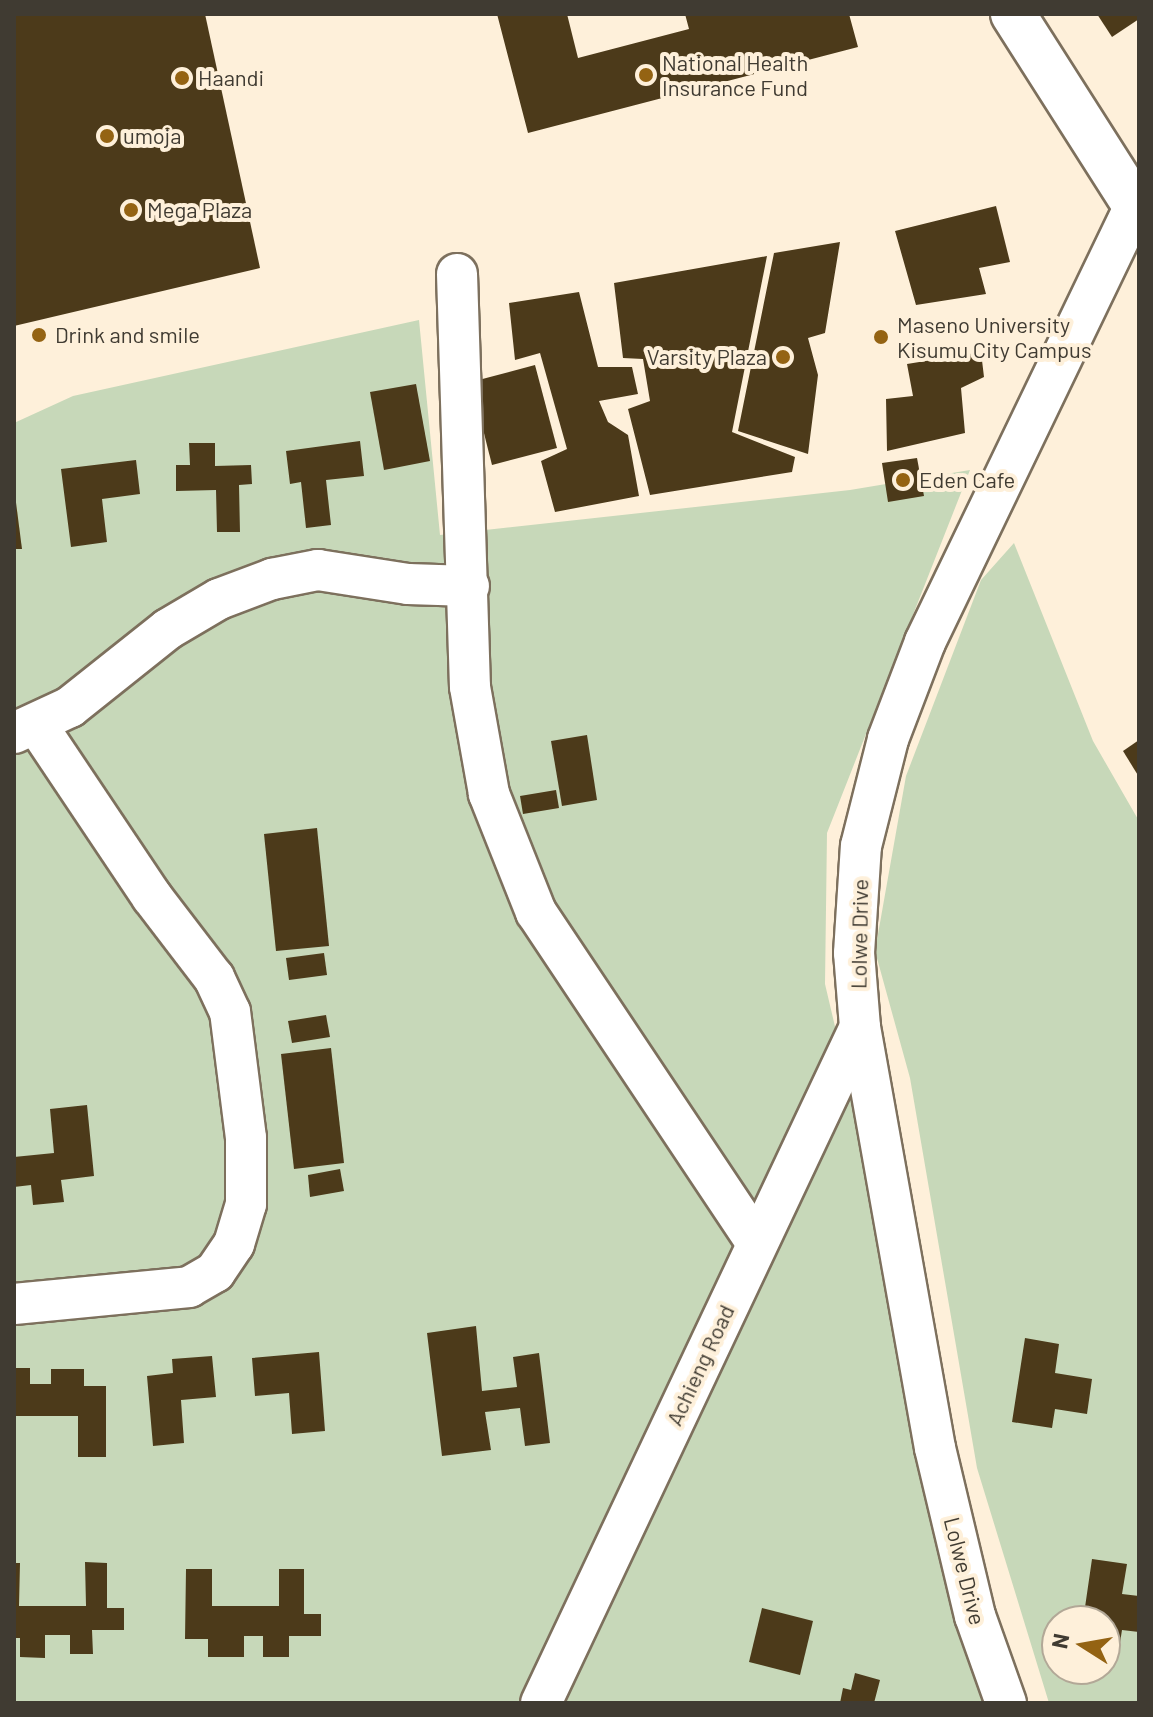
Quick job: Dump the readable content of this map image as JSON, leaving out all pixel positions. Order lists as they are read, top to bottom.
{
  "streets": {
    "street": ["Lolwe Drive", "Achieng Road"]
  },
  "crossings": [
    ["Lolwe Drive", "Achieng Road"]
  ],
  "places": [
    "National Health Insurance Fund",
    "Haandi",
    "umoja",
    "Mega Plaza",
    "Drink and smile",
    "Maseno University Kisumu City Campus",
    "Varsity Plaza",
    "Eden Cafe"
  ],
  "north": "left"
}
